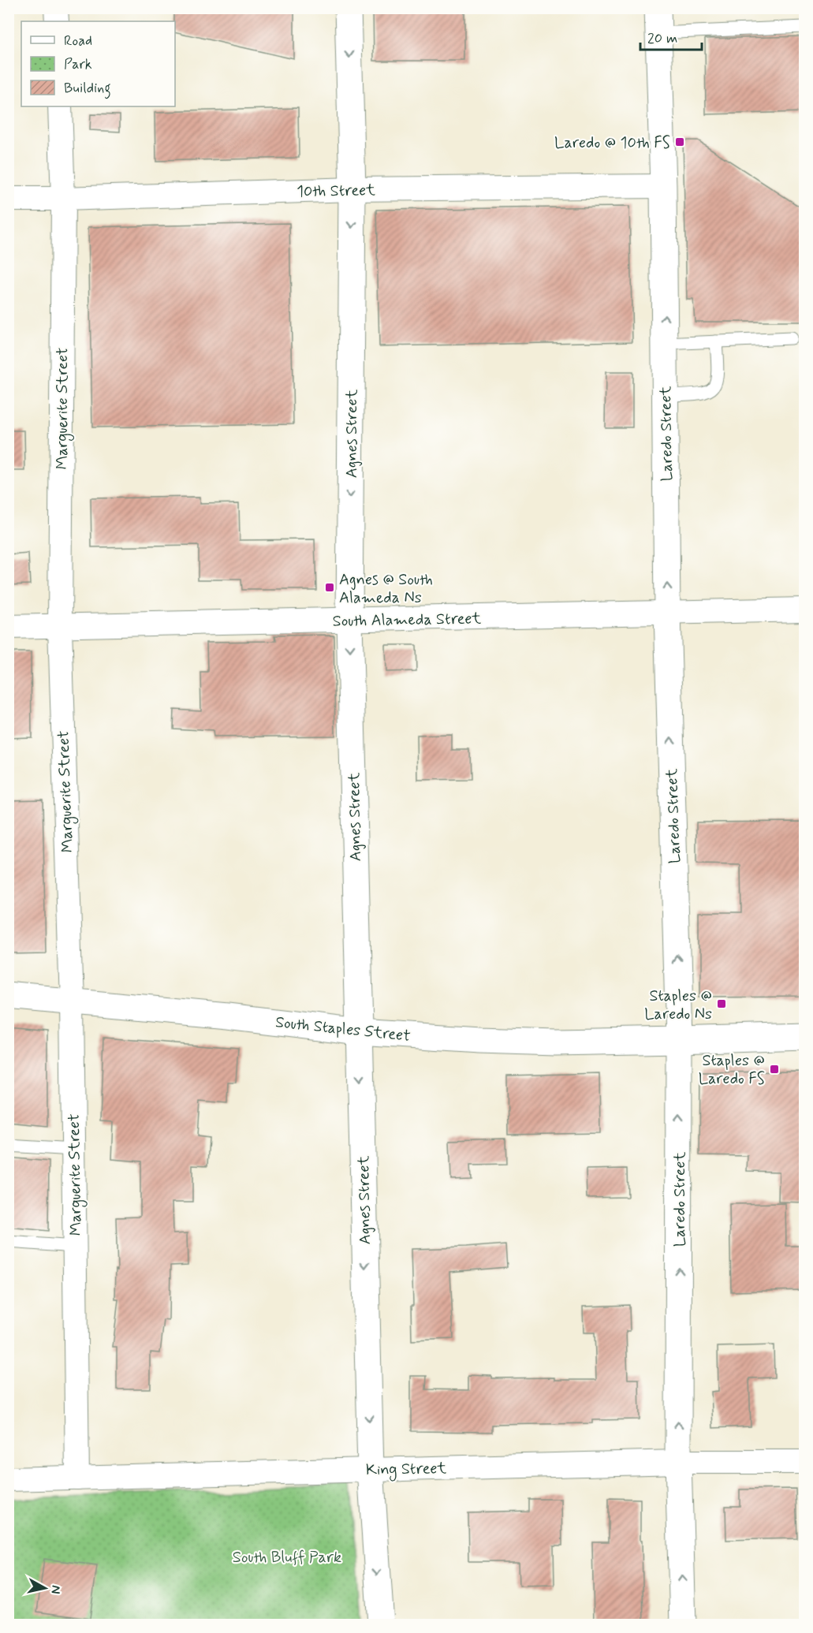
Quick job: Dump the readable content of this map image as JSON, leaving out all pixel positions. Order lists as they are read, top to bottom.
{
  "streets": {
    "main road": ["Agnes Street", "Laredo Street", "South Staples Street"],
    "street": [
      "10th Street",
      "Marguerite Street",
      "South Alameda Street",
      "King Street"
    ]
  },
  "crossings": [
    ["10th Street", "Marguerite Street"],
    ["10th Street", "Agnes Street"],
    ["10th Street", "Laredo Street"],
    ["Marguerite Street", "South Alameda Street"],
    ["Marguerite Street", "South Staples Street"],
    ["Marguerite Street", "King Street"],
    ["Agnes Street", "South Alameda Street"],
    ["Agnes Street", "South Staples Street"],
    ["Agnes Street", "King Street"],
    ["Laredo Street", "South Alameda Street"],
    ["Laredo Street", "South Staples Street"],
    ["Laredo Street", "King Street"]
  ],
  "one_way": ["Agnes Street", "Laredo Street"],
  "parks": ["South Bluff Park"],
  "places": {
    "transit": [
      "Laredo @ 10th FS",
      "Agnes @ South Alameda Ns",
      "Staples @ Laredo Ns",
      "Staples @ Laredo FS"
    ]
  },
  "legend": ["Road", "Park", "Building"],
  "scale_bar": "20 m",
  "north": "right"
}
